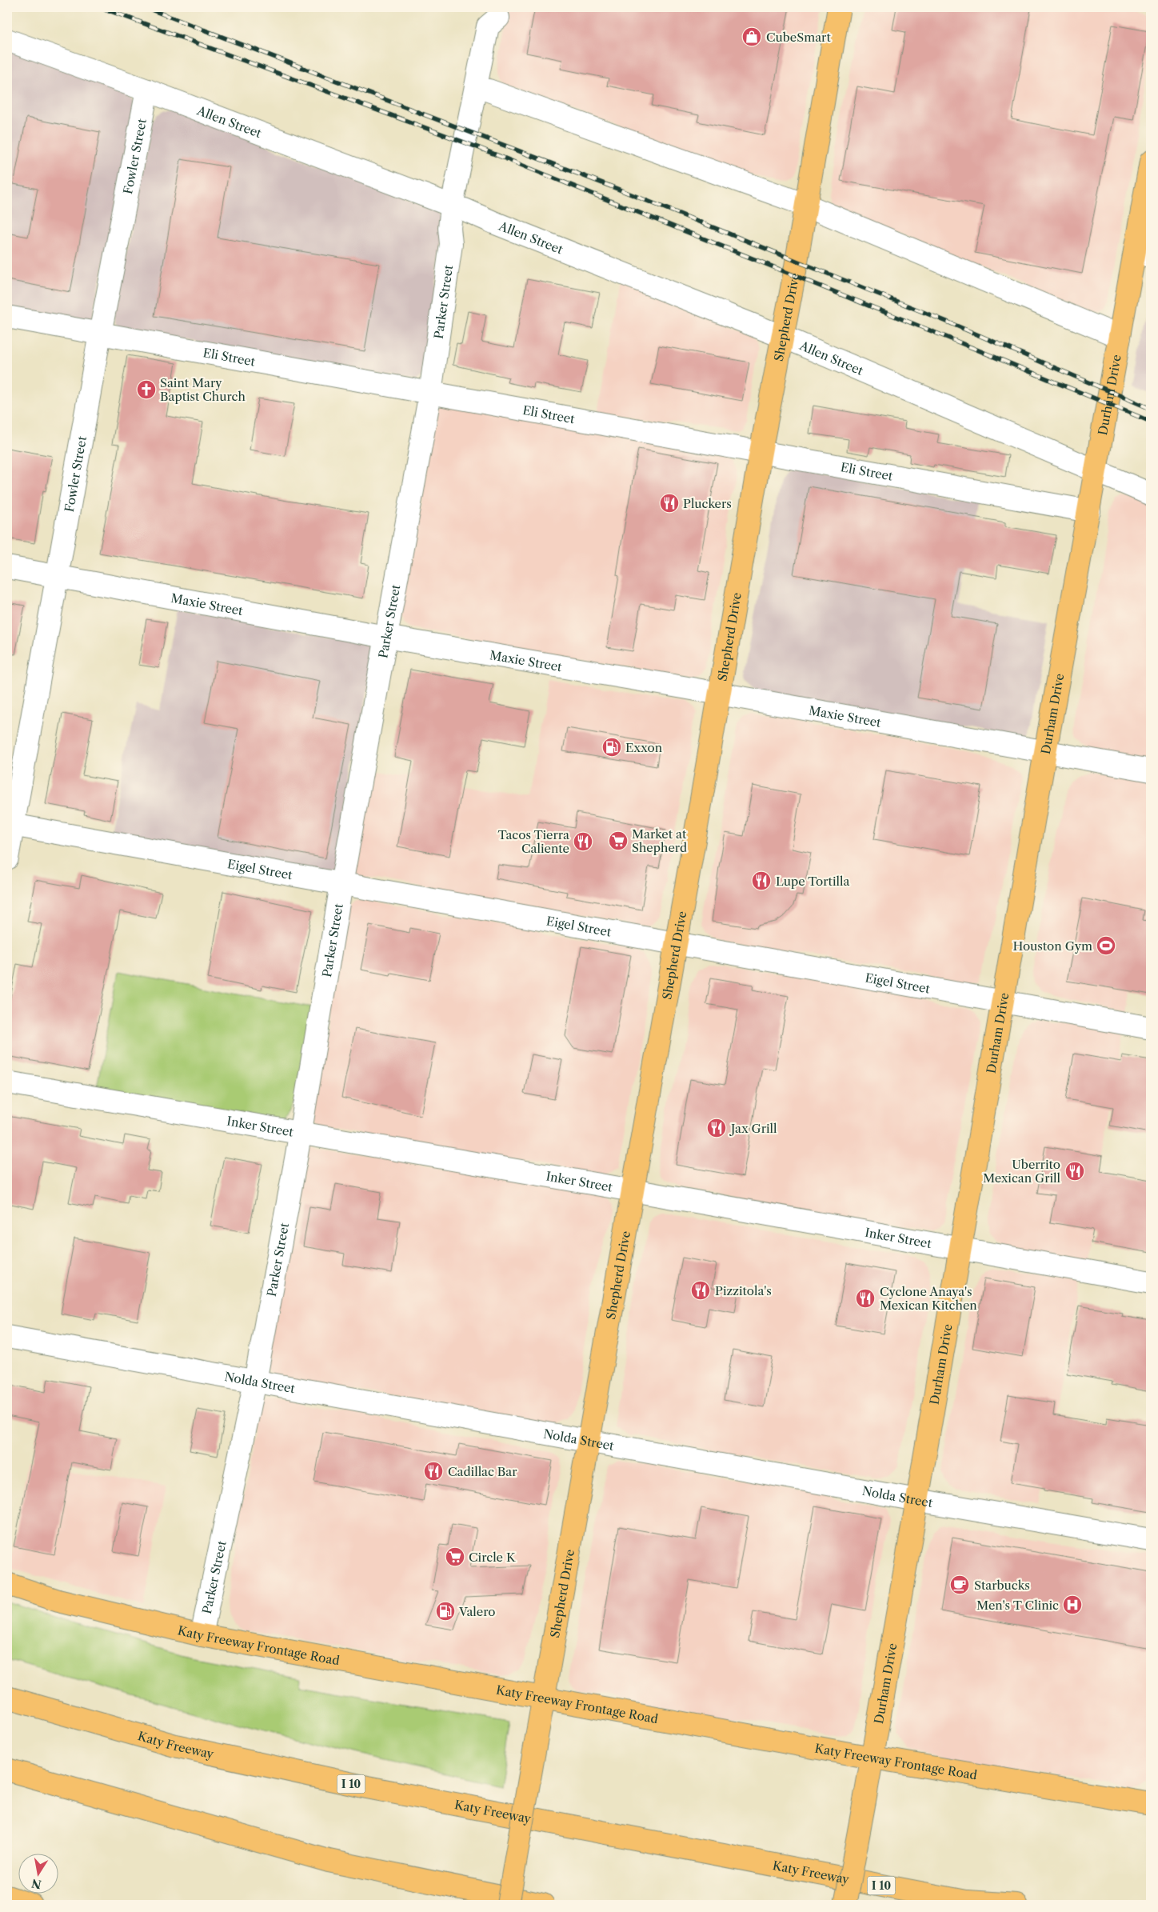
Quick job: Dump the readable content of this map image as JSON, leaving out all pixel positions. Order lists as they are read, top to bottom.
{
  "streets": {
    "main road": [
      "Shepherd Drive",
      "Durham Drive",
      "Katy Freeway Frontage Road",
      "Katy Freeway",
      "I 10"
    ],
    "street": [
      "Allen Street",
      "Fowler Street",
      "Parker Street",
      "Eli Street",
      "Maxie Street",
      "Eigel Street",
      "Inker Street",
      "Nolda Street"
    ]
  },
  "crossings": [
    ["Allen Street", "Fowler Street"],
    ["Allen Street", "Parker Street"],
    ["Allen Street", "Shepherd Drive"],
    ["Allen Street", "Durham Drive"],
    ["Fowler Street", "Eli Street"],
    ["Fowler Street", "Maxie Street"],
    ["Fowler Street", "Eigel Street"],
    ["Parker Street", "Eli Street"],
    ["Parker Street", "Maxie Street"],
    ["Parker Street", "Eigel Street"],
    ["Parker Street", "Inker Street"],
    ["Parker Street", "Nolda Street"],
    ["Parker Street", "Katy Freeway Frontage Road"],
    ["Shepherd Drive", "Eli Street"],
    ["Shepherd Drive", "Maxie Street"],
    ["Shepherd Drive", "Eigel Street"],
    ["Shepherd Drive", "Inker Street"],
    ["Shepherd Drive", "Nolda Street"],
    ["Shepherd Drive", "Katy Freeway Frontage Road"],
    ["Eli Street", "Durham Drive"],
    ["Durham Drive", "Maxie Street"],
    ["Durham Drive", "Eigel Street"],
    ["Durham Drive", "Inker Street"],
    ["Durham Drive", "Nolda Street"],
    ["Durham Drive", "Katy Freeway Frontage Road"]
  ],
  "places": {
    "shop": ["CubeSmart"],
    "church": ["Saint Mary Baptist Church"],
    "restaurant": [
      "Pluckers",
      "Tacos Tierra Caliente",
      "Lupe Tortilla",
      "Jax Grill",
      "Uberrito Mexican Grill",
      "Pizzitola's",
      "Cyclone Anaya's Mexican Kitchen",
      "Cadillac Bar"
    ],
    "fuel station": ["Exxon", "Valero"],
    "supermarket": ["Market at Shepherd", "Circle K"],
    "sports": ["Houston Gym"],
    "cafe": ["Starbucks"],
    "hospital": ["Men's T Clinic"]
  },
  "north": "bottom"
}
